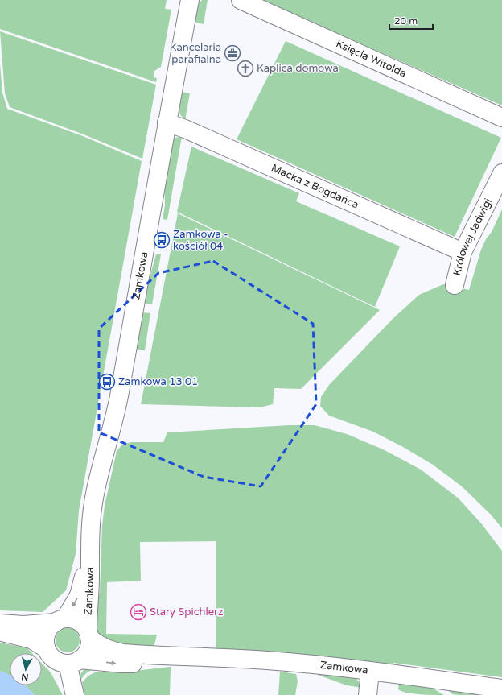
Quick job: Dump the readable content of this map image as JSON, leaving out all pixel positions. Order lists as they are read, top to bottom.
{
  "streets": {
    "street": [
      "Księcia Witolda",
      "Maćka z Bogdańca",
      "Królowej Jadwigi",
      "Zamkowa"
    ]
  },
  "crossings": [
    ["Maćka z Bogdańca", "Królowej Jadwigi"],
    ["Maćka z Bogdańca", "Zamkowa"]
  ],
  "places": {
    "office": ["Kancelaria parafialna"],
    "church": ["Kaplica domowa"],
    "bus stop": ["Zamkowa - kościół 04", "Zamkowa 13 01"],
    "hotel": ["Stary Spichlerz"]
  },
  "scale_bar": "20 m",
  "north": "bottom"
}
